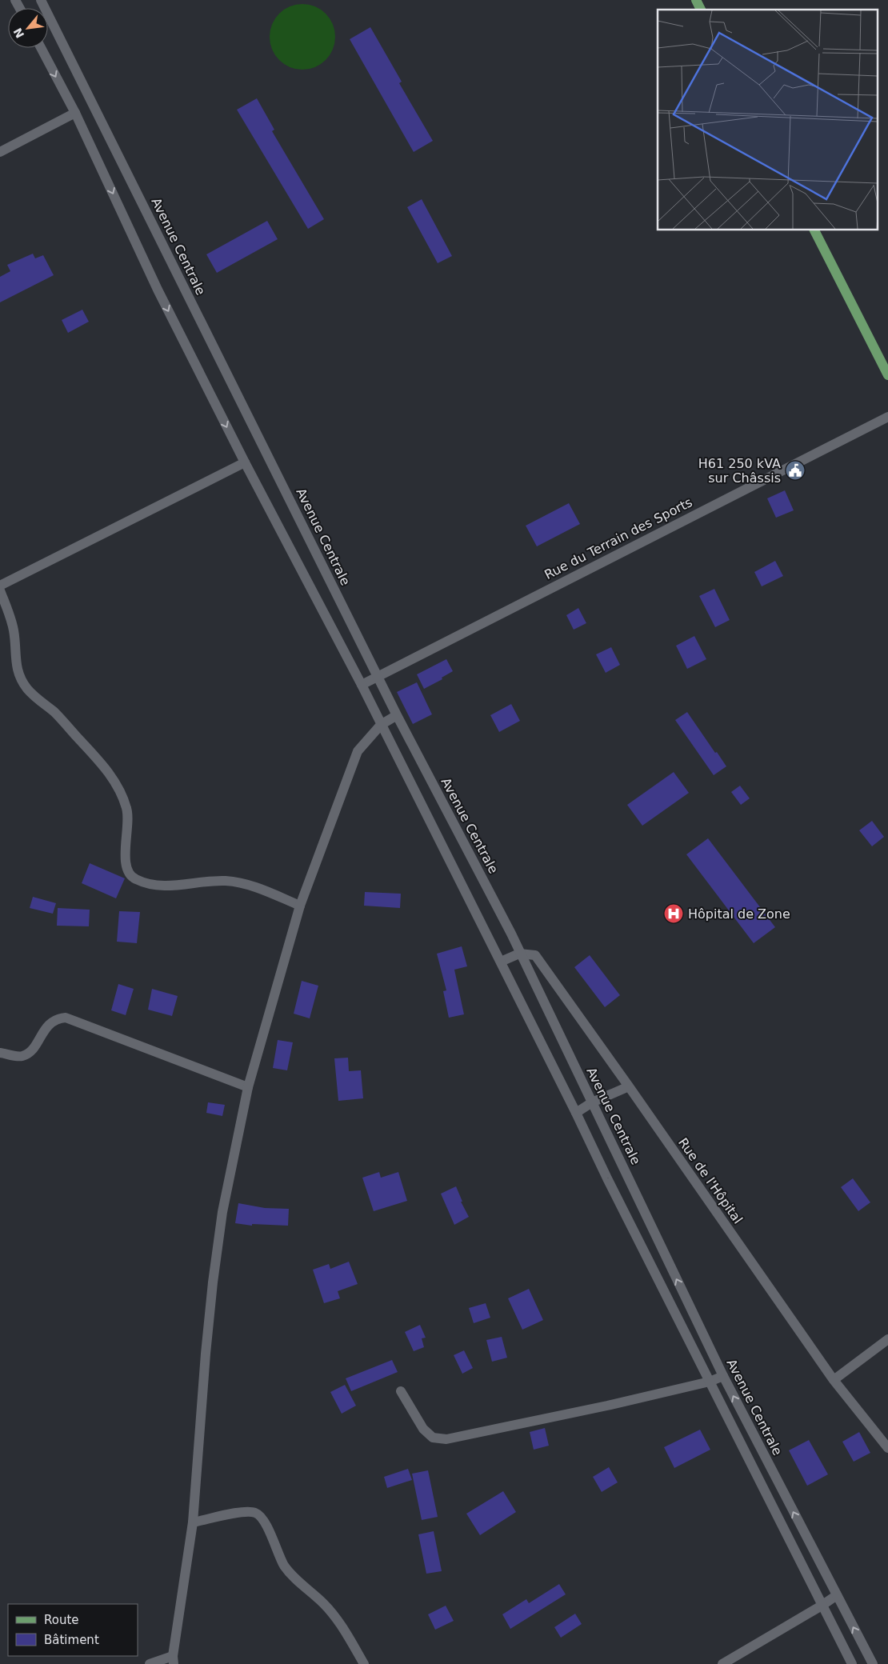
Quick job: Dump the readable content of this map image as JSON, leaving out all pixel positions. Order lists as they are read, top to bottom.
{
  "streets": {
    "street": ["Avenue Centrale", "Rue du Terrain des Sports", "Rue de l'Hôpital"]
  },
  "crossings": [
    ["Avenue Centrale", "Rue du Terrain des Sports"],
    ["Avenue Centrale", "Rue de l'Hôpital"]
  ],
  "places": {
    "public building": ["H61 250 kVA sur Châssis"],
    "hospital": ["Hôpital de Zone"]
  },
  "legend": ["Route", "Bâtiment"],
  "north": "bottom left"
}
